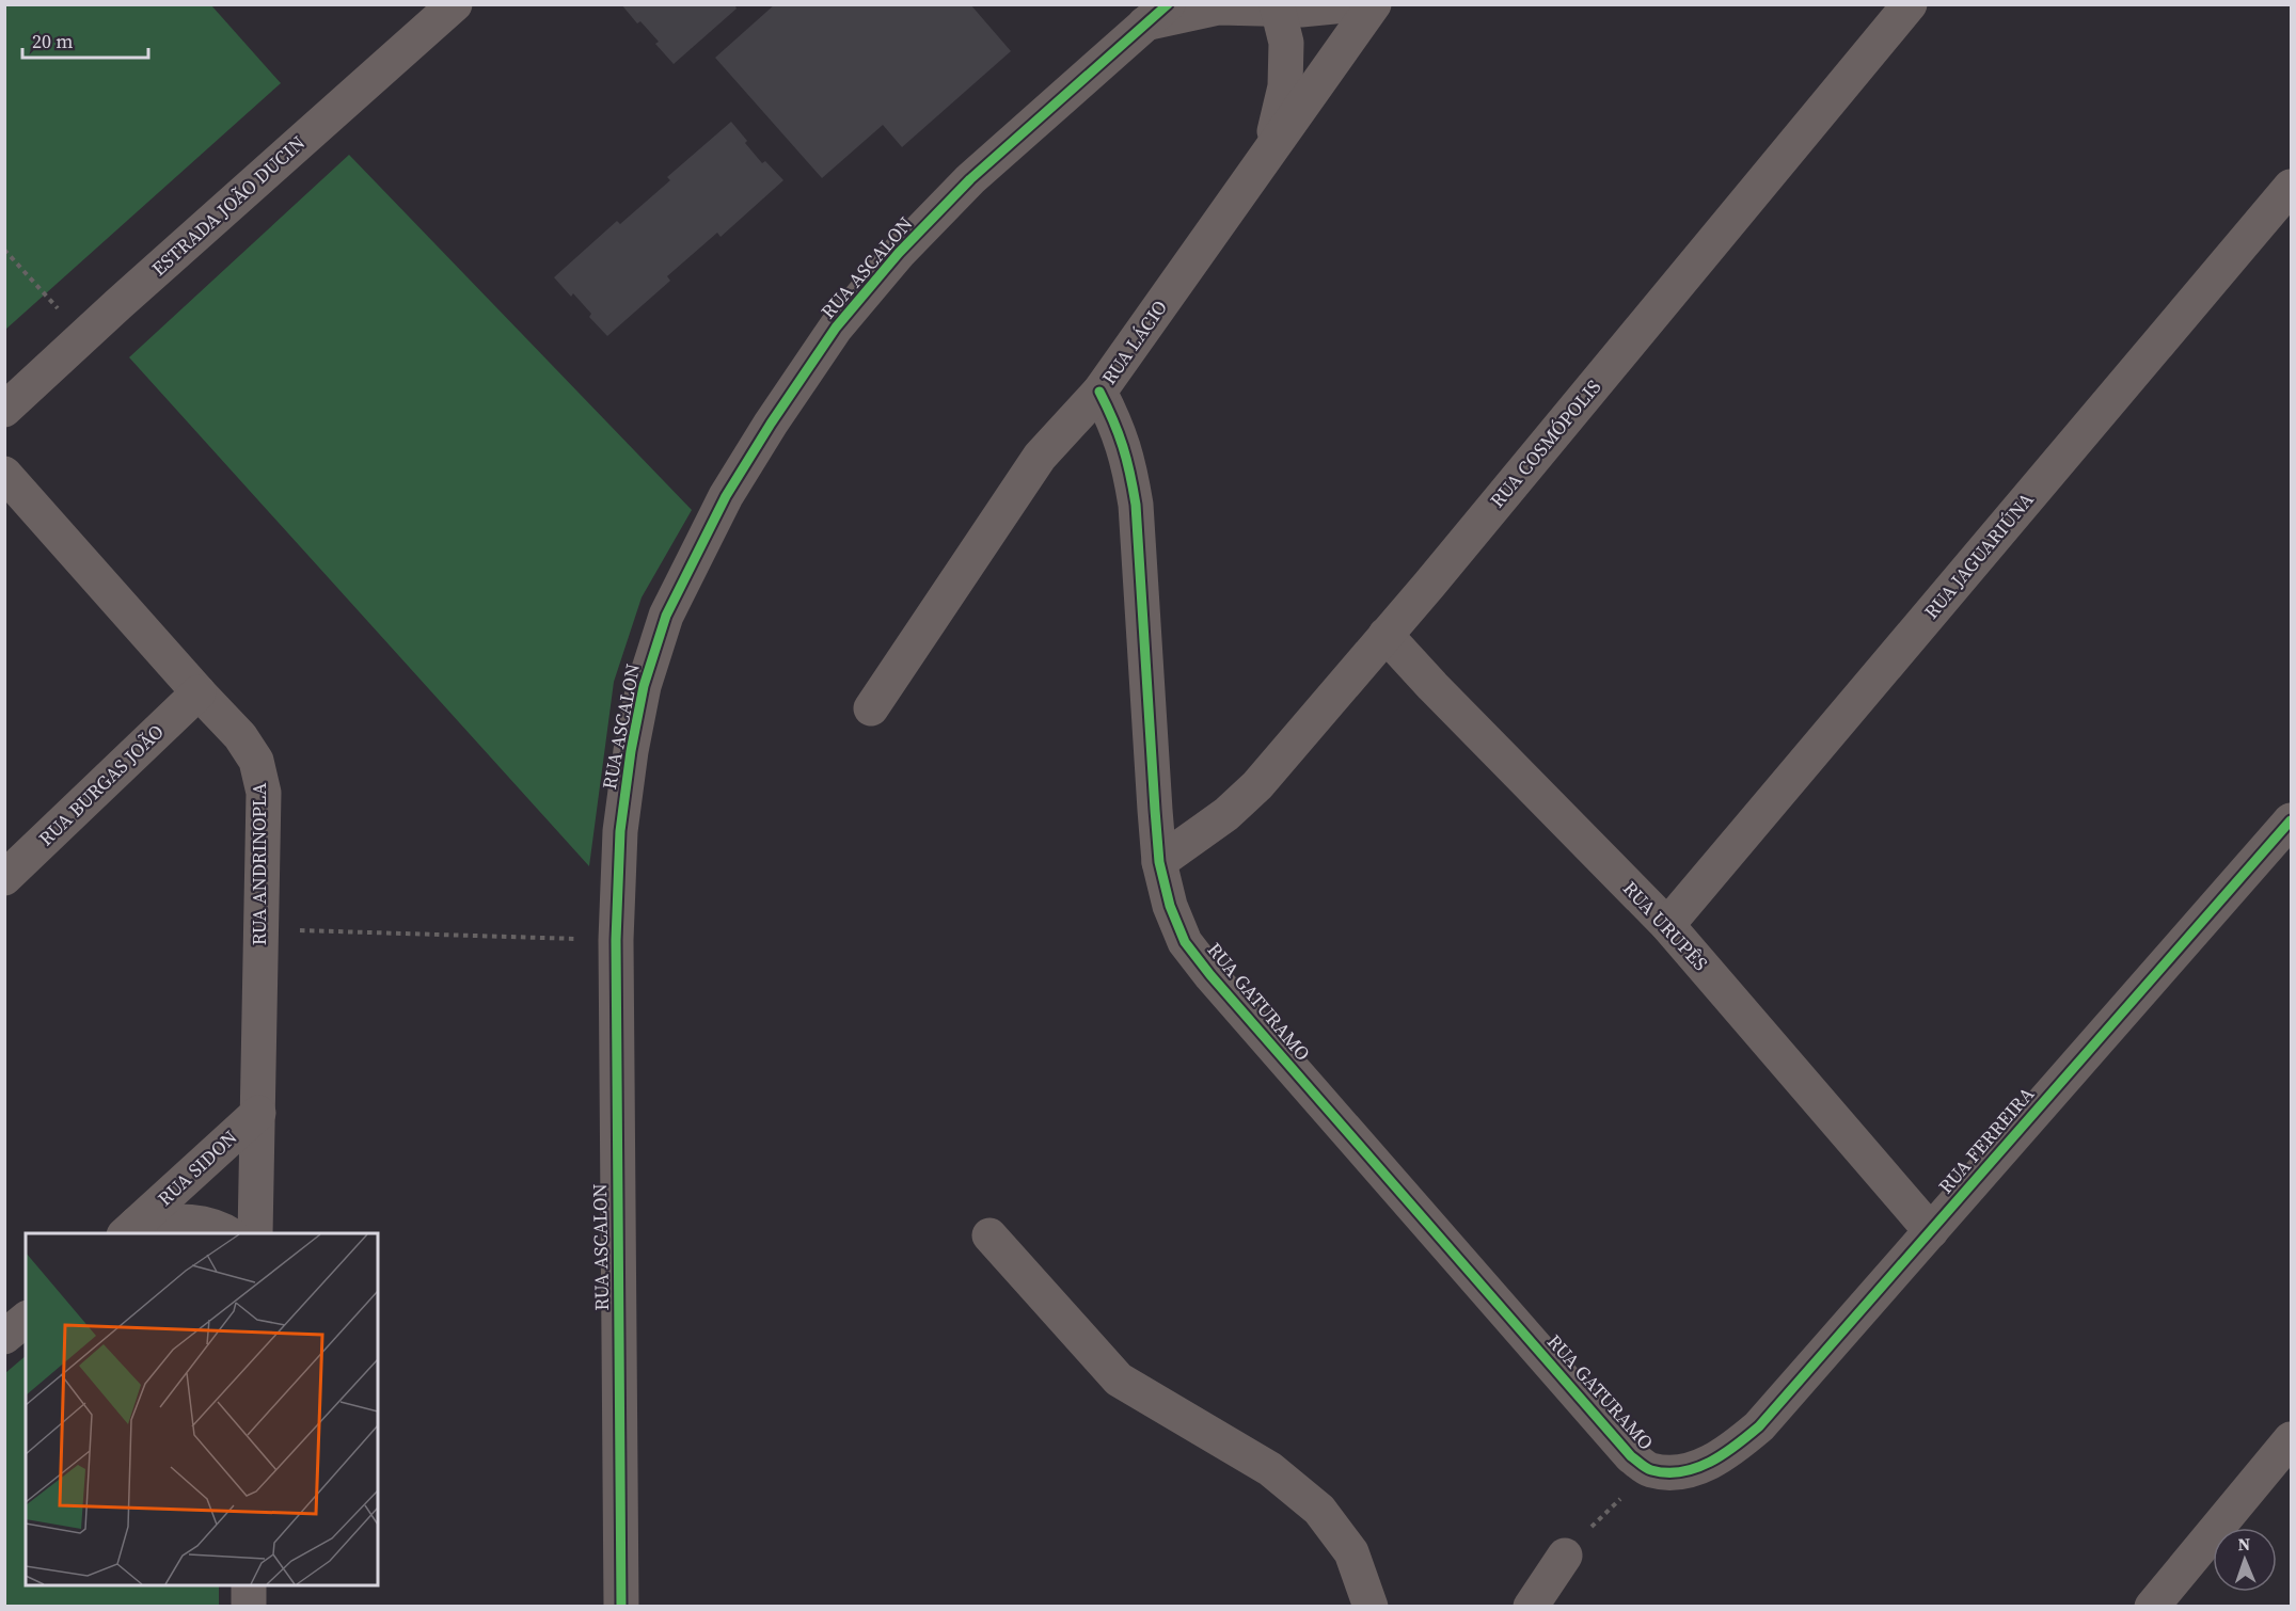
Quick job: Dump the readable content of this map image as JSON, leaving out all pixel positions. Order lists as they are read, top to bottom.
{
  "streets": {
    "street": [
      "ESTRADA JOÃO DUCIN",
      "RUA ASCALON",
      "RUA LÁCIO",
      "RUA COSMÓPOLIS",
      "RUA JAGUARIÚNA",
      "RUA BURGAS JOÃO",
      "RUA ANDRINOPLA",
      "RUA URUPÊS",
      "RUA GATURAMO",
      "RUA FERREIRA",
      "RUA SIDON"
    ]
  },
  "crossings": [
    ["RUA LÁCIO", "RUA GATURAMO"],
    ["RUA COSMÓPOLIS", "RUA URUPÊS"],
    ["RUA COSMÓPOLIS", "RUA GATURAMO"],
    ["RUA JAGUARIÚNA", "RUA URUPÊS"],
    ["RUA BURGAS JOÃO", "RUA ANDRINOPLA"],
    ["RUA ANDRINOPLA", "RUA SIDON"],
    ["RUA URUPÊS", "RUA FERREIRA"],
    ["RUA GATURAMO", "RUA FERREIRA"]
  ],
  "scale_bar": "20 m",
  "north": "top"
}
